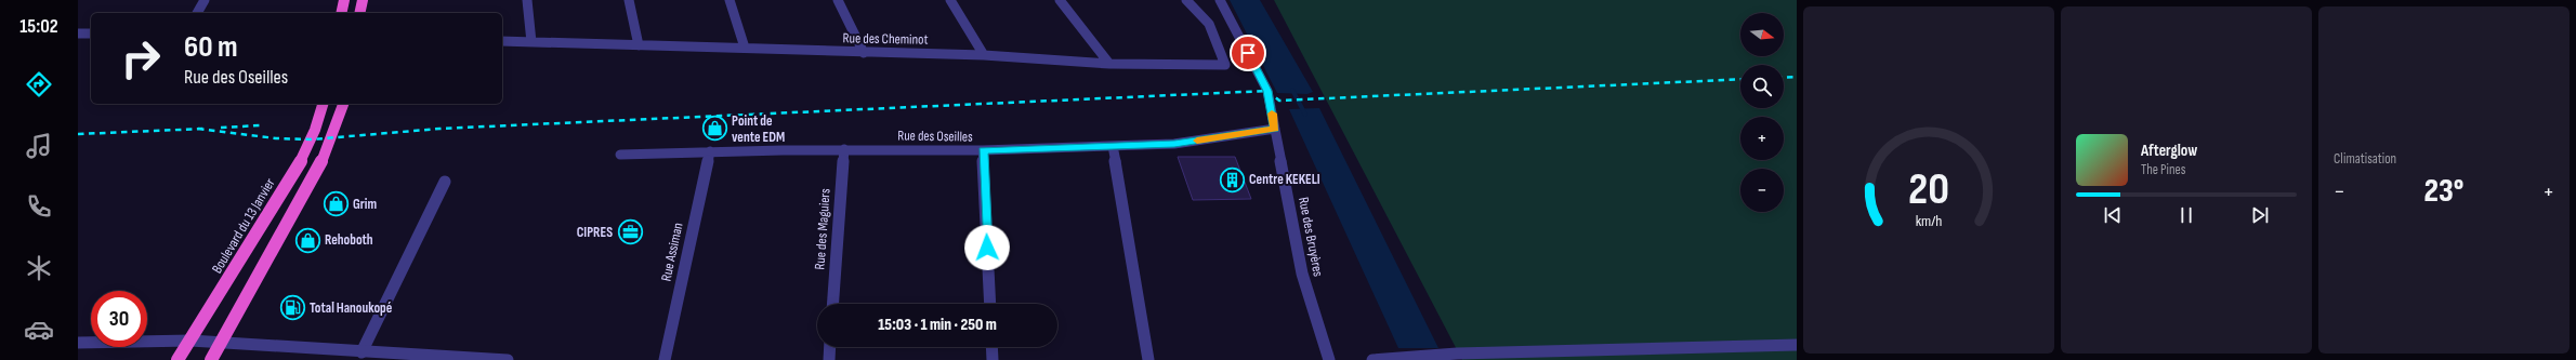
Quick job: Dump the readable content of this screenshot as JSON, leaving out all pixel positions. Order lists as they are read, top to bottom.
{
  "streets": {
    "highway": ["Boulevard du 13 Janvier"],
    "street": [
      "Rue des Cheminot",
      "Rue des Oseilles",
      "Rue des Maguiers",
      "Rue des Bruyères",
      "Rue Assiman"
    ]
  },
  "crossings": [
    ["Rue des Oseilles", "Rue des Maguiers"],
    ["Rue des Oseilles", "Rue des Bruyères"],
    ["Rue des Oseilles", "Rue Assiman"]
  ],
  "places": {
    "shop": ["Point de vente EDM", "Grim", "Rehoboth"],
    "building": ["Centre KEKELI"],
    "office": ["CIPRES"],
    "fuel station": ["Total Hanoukopé"]
  },
  "north": "right",
  "page": {
    "tabs": "15:02",
    "tile": "Climatisation",
    "map_buttons": ["+", "−"],
    "turn": ["60 m", "Rue des Oseilles"],
    "song": ["Afterglow", "The Pines"],
    "heat": ["−", "23°", "+"],
    "limit": "30",
    "trip": "15:03 · 1 min · 250 m",
    "gauge": ["20", "km/h"]
  }
}
